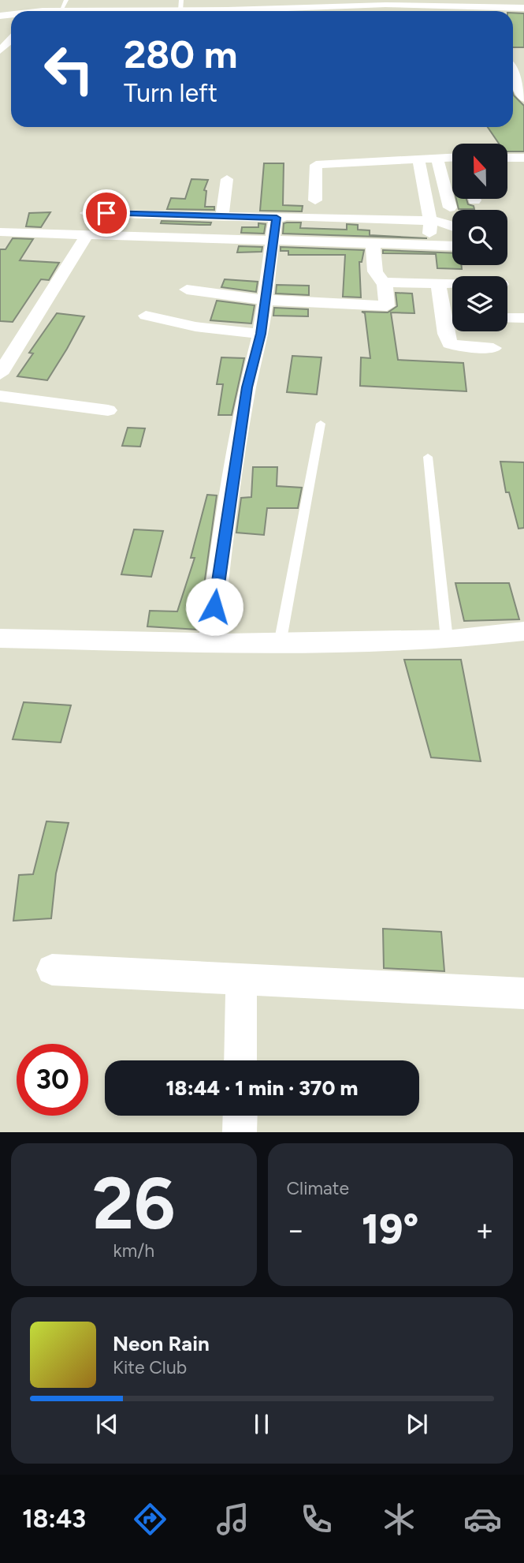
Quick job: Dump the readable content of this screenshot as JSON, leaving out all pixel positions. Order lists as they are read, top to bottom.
{
  "north": "top",
  "page": {
    "turn": ["280 m", "Turn left"],
    "limit": "30",
    "trip": "18:44 · 1 min · 370 m",
    "tile": [
      ["26", "km/h"],
      "Climate"
    ],
    "heat": ["−", "19°", "+"],
    "song": ["Neon Rain", "Kite Club"],
    "tabs": "18:43"
  }
}
